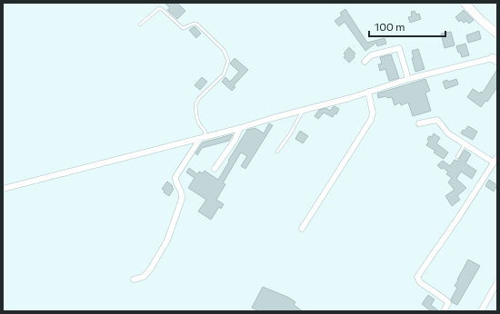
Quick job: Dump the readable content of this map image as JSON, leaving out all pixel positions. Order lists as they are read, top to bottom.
{
  "scale_bar": "100 m"
}
